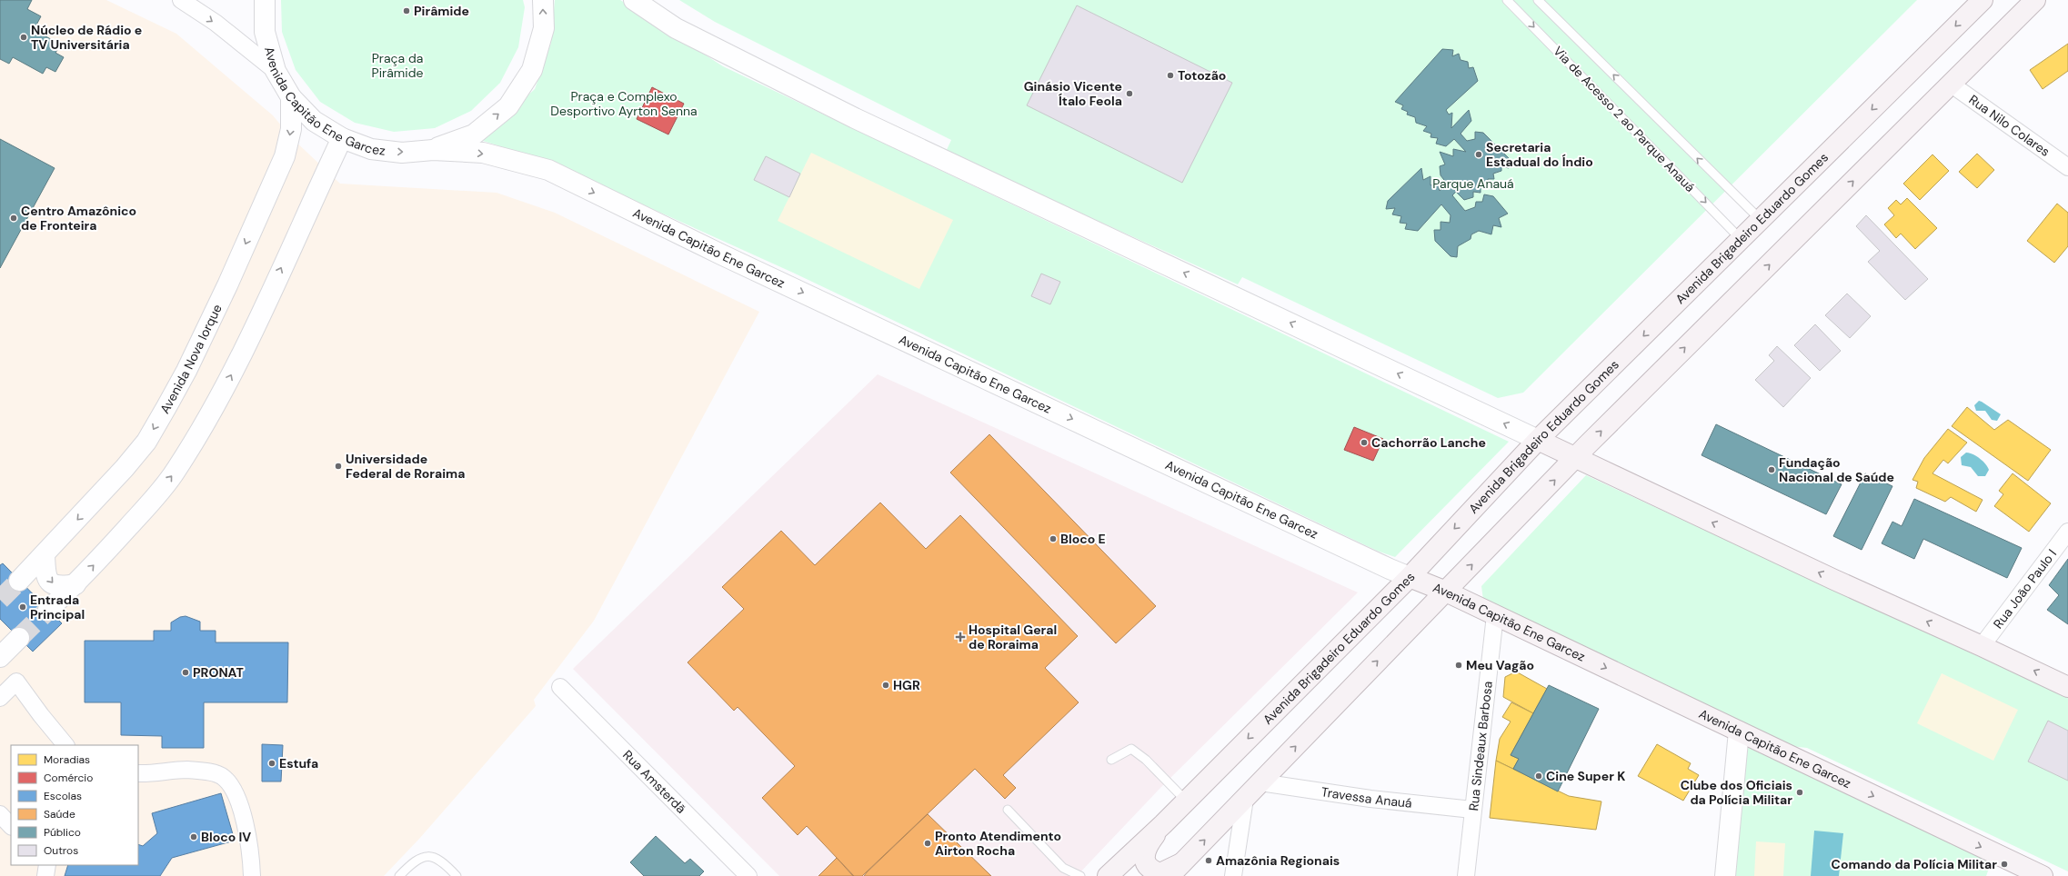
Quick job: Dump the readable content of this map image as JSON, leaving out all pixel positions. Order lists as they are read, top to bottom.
{
  "streets": {
    "main road": ["Avenida Capitão Ene Garcez", "Avenida Brigadeiro Eduardo Gomes"],
    "street": [
      "Rua Nilo Colares",
      "Avenida Nova Iorque",
      "Rua João Paulo I",
      "Rua Sindeaux Barbosa",
      "Rua Amsterdã",
      "Travessa Anauá"
    ],
    "lane": ["Via de Acesso 2 ao Parque Anauá"]
  },
  "crossings": [
    ["Avenida Capitão Ene Garcez", "Avenida Brigadeiro Eduardo Gomes"],
    ["Avenida Capitão Ene Garcez", "Avenida Nova Iorque"],
    ["Avenida Capitão Ene Garcez", "Rua Sindeaux Barbosa"],
    ["Via de Acesso 2 ao Parque Anauá", "Avenida Brigadeiro Eduardo Gomes"],
    ["Rua Sindeaux Barbosa", "Travessa Anauá"]
  ],
  "one_way": ["Avenida Capitão Ene Garcez"],
  "parks": ["Praça da Pirâmide", "Praça e Complexo Desportivo Ayrton Senna", "Parque Anauá"],
  "places": {
    "other": [
      "Pirâmide",
      "Núcleo de Rádio e TV Universitária",
      "Totozão",
      "Ginásio Vicente Ítalo Feola",
      "Secretaria Estadual do Índio",
      "Centro Amazônico de Fronteira",
      "Cachorrão Lanche",
      "Universidade Federal de Roraima",
      "Fundação Nacional de Saúde",
      "Bloco E",
      "Entrada Principal",
      "Meu Vagão",
      "PRONAT",
      "HGR",
      "Estufa",
      "Cine Super K",
      "Clube dos Oficiais da Polícia Militar",
      "Bloco IV",
      "Pronto Atendimento Airton Rocha",
      "Amazônia Regionais",
      "Comando da Polícia Militar"
    ],
    "health": ["Hospital Geral de Roraima"]
  },
  "legend": [
    "Moradias",
    "Comércio",
    "Escolas",
    "Saúde",
    "Público",
    "Outros"
  ]
}
